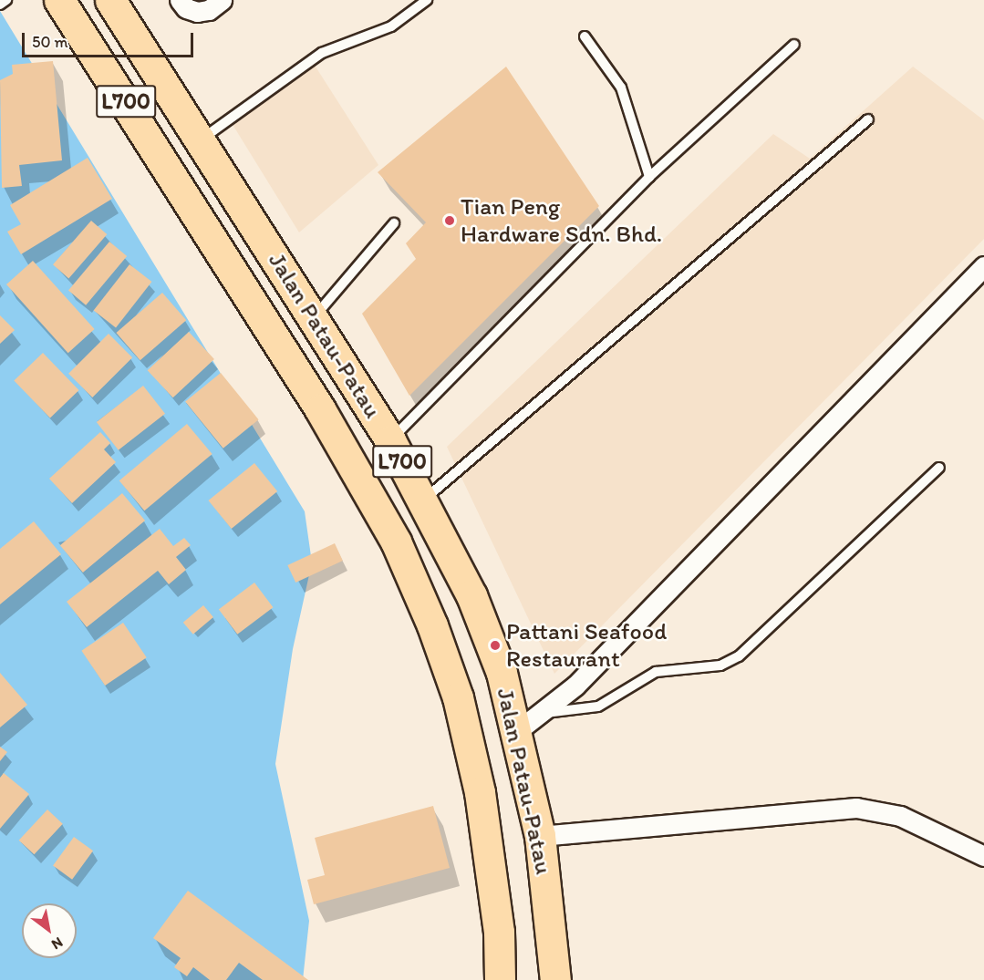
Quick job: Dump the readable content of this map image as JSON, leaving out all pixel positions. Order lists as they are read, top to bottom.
{
  "streets": {
    "main road": ["L700", "Jalan Patau-Patau"]
  },
  "places": ["Tian Peng Hardware Sdn. Bhd.", "Pattani Seafood Restaurant"],
  "scale_bar": "50 m",
  "north": "bottom right"
}
